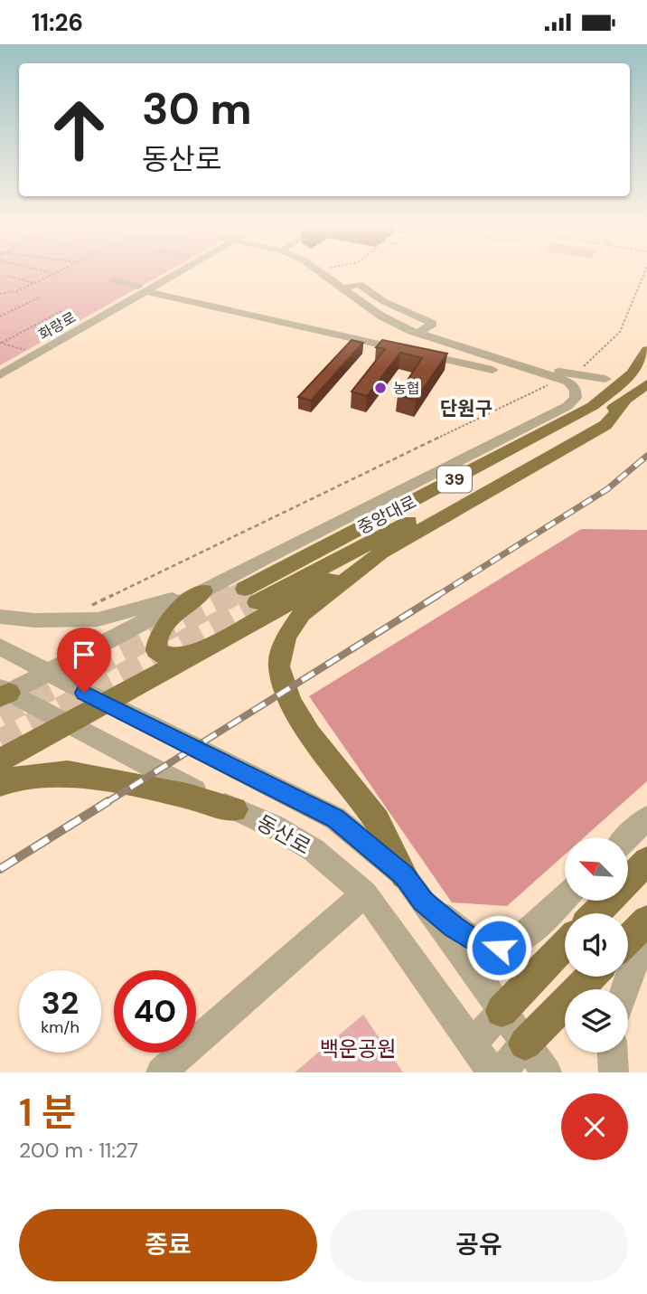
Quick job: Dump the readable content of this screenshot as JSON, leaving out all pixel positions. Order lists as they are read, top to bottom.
{
  "streets": {
    "main road": ["39", "중앙대로"],
    "street": ["화랑로", "동산로"]
  },
  "districts": ["단원구"],
  "parks": ["백운공원"],
  "places": ["농협"],
  "north": "top left",
  "page": {
    "status": "11:26",
    "turn": ["30 m", "동산로"],
    "speed": "32 km/h",
    "limit": "40",
    "heading": ["1 분", "200 m · 11:27"],
    "buttons": ["종료", "공유"]
  }
}
